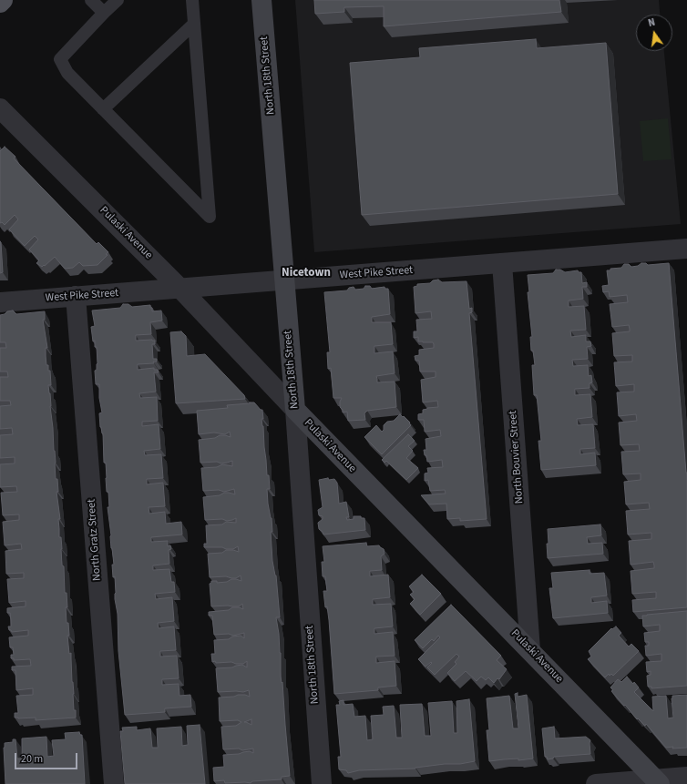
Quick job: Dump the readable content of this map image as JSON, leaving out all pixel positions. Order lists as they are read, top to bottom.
{
  "streets": {
    "street": [
      "North 18th Street",
      "Pulaski Avenue",
      "West Pike Street",
      "North Bouvier Street",
      "North Gratz Street"
    ]
  },
  "crossings": [
    ["North 18th Street", "Pulaski Avenue"],
    ["North 18th Street", "West Pike Street"],
    ["Pulaski Avenue", "West Pike Street"],
    ["Pulaski Avenue", "North Bouvier Street"],
    ["West Pike Street", "North Bouvier Street"],
    ["West Pike Street", "North Gratz Street"]
  ],
  "districts": ["Nicetown"],
  "scale_bar": "20 m",
  "north": "top"
}
